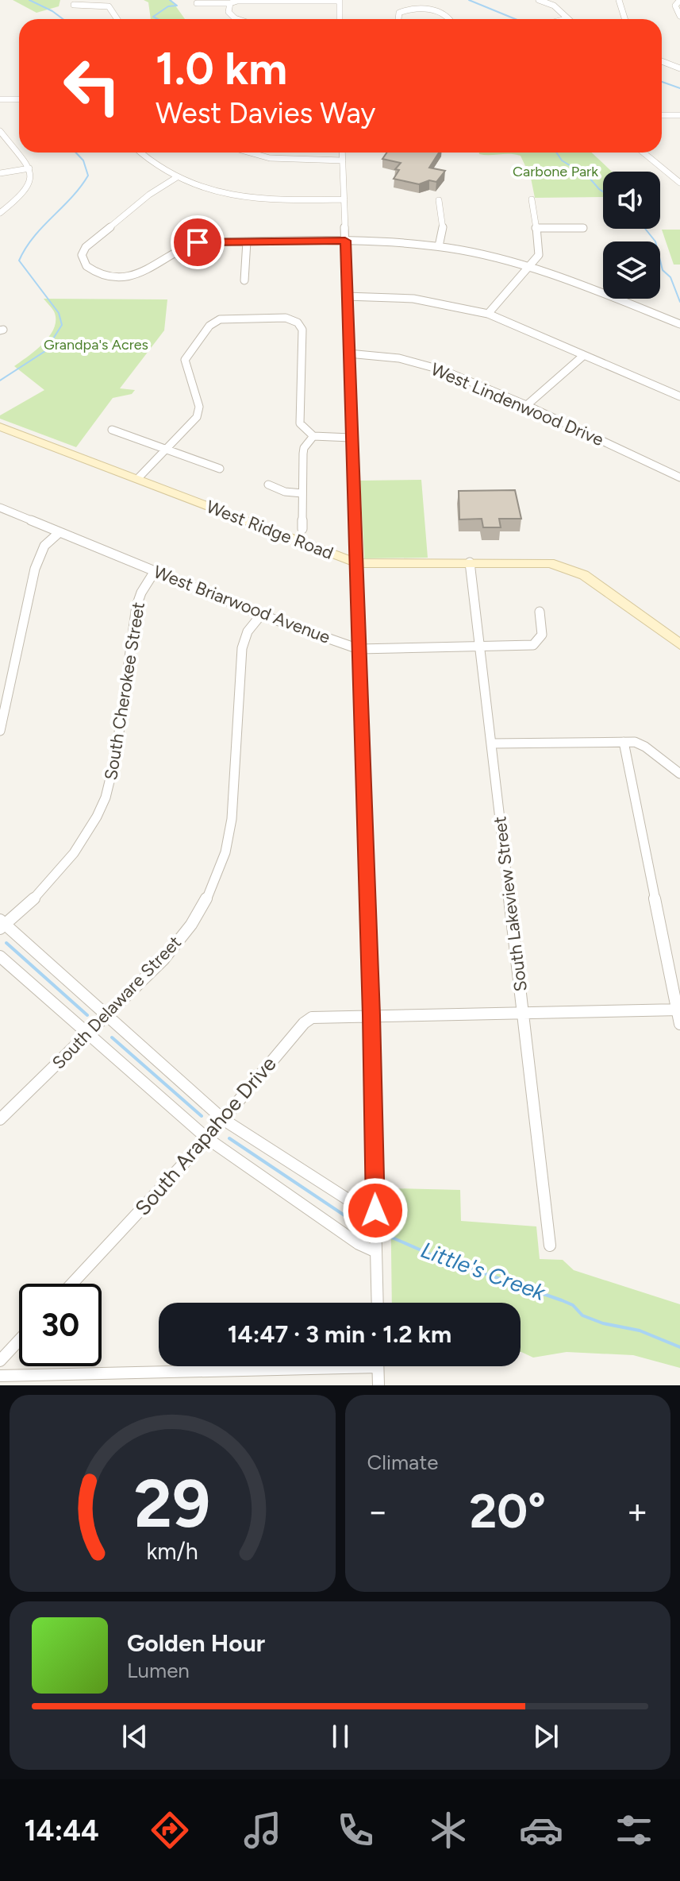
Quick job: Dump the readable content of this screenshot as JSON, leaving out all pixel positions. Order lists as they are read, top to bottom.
{
  "streets": {
    "street": [
      "West Lindenwood Drive",
      "West Ridge Road",
      "West Briarwood Avenue",
      "South Cherokee Street",
      "South Lakeview Street",
      "South Delaware Street",
      "South Arapahoe Drive"
    ]
  },
  "crossings": [
    ["West Ridge Road", "South Lakeview Street"],
    ["West Briarwood Avenue", "South Cherokee Street"],
    ["West Briarwood Avenue", "South Lakeview Street"],
    ["West Briarwood Avenue", "South Delaware Street"],
    ["South Lakeview Street", "South Arapahoe Drive"]
  ],
  "water": ["Little's Creek"],
  "parks": ["Carbone Park", "Grandpa's Acres"],
  "page": {
    "turn": ["1.0 km", "West Davies Way"],
    "limit": "30",
    "trip": "14:47 · 3 min · 1.2 km",
    "tile": "Climate",
    "heat": ["−", "20°", "+"],
    "song": ["Golden Hour", "Lumen"],
    "tabs": "14:44",
    "gauge": ["29", "km/h"]
  }
}
